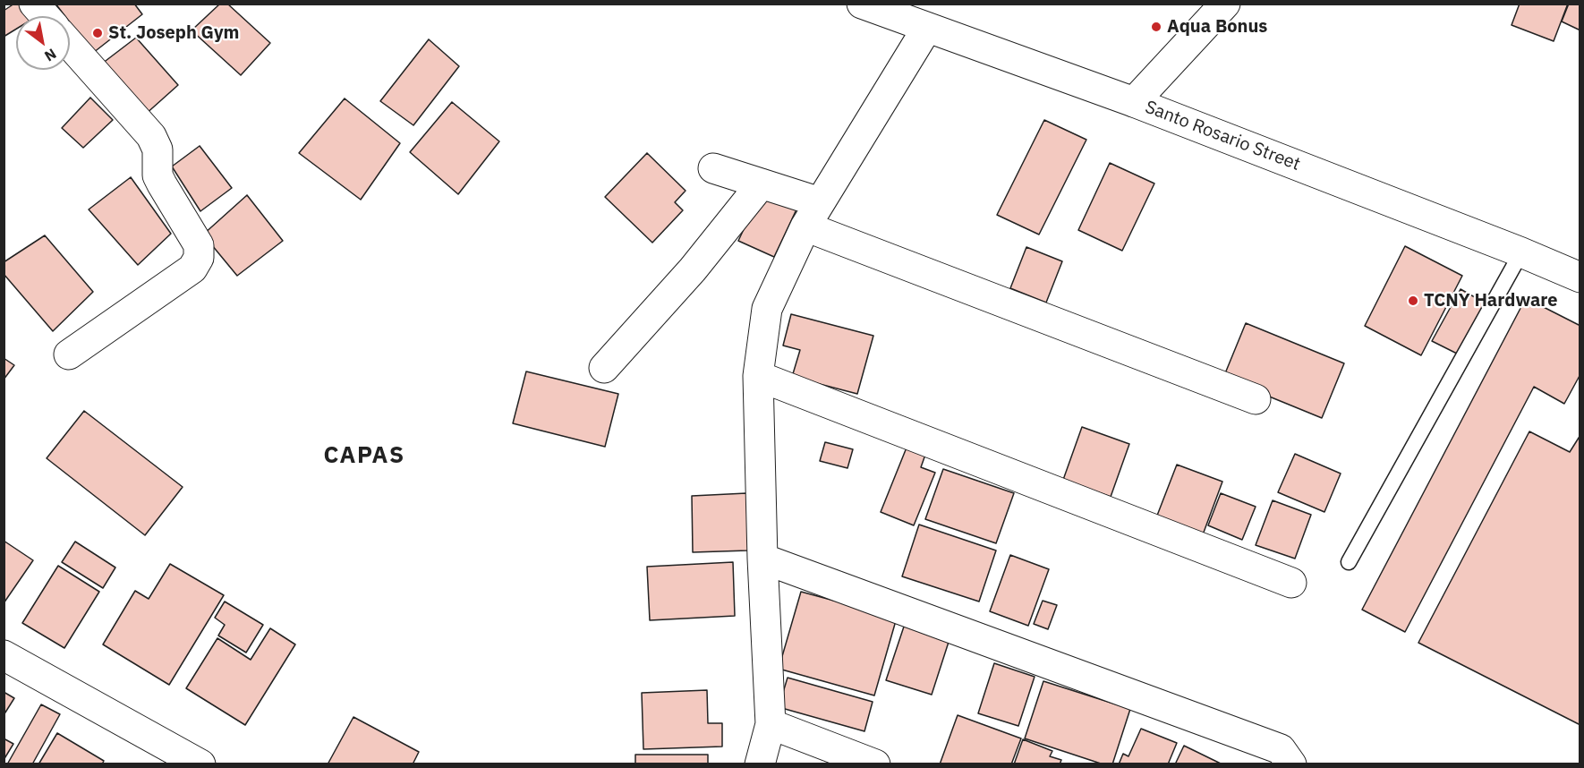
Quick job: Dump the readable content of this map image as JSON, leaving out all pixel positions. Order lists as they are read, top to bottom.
{
  "streets": {
    "street": ["Santo Rosario Street"]
  },
  "districts": ["CAPAS"],
  "places": ["Aqua Bonus", "St. Joseph Gym", "TCNY Hardware"],
  "north": "bottom right"
}
